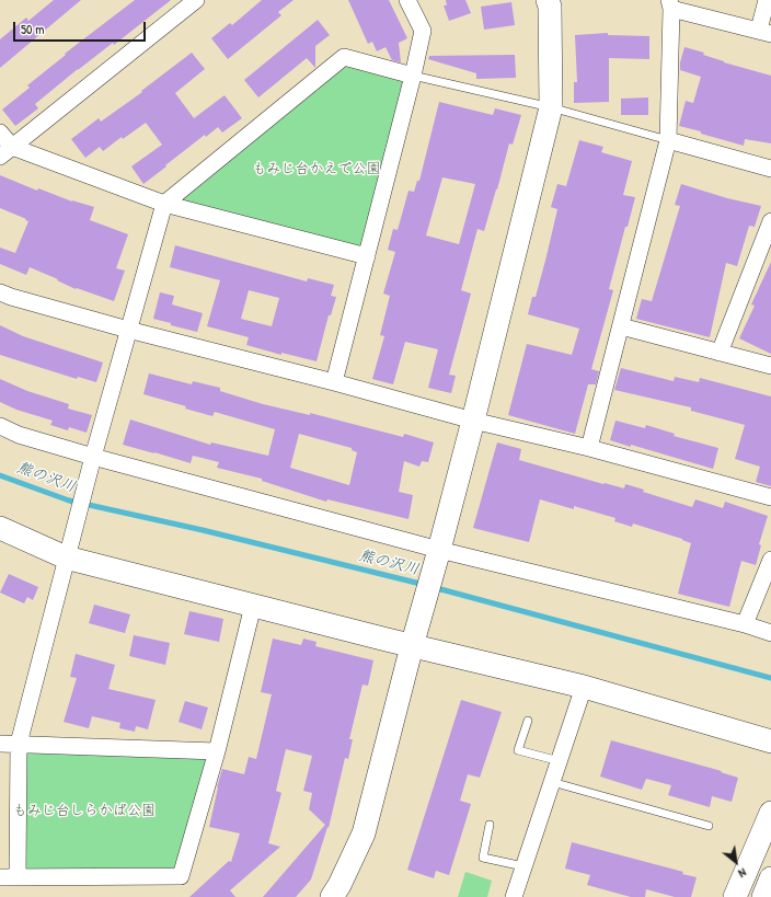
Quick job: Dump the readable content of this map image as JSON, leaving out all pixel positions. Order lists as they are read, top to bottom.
{
  "water": ["熊の沢川"],
  "parks": ["もみじ台かえで公園", "もみじ台しらかば公園"],
  "scale_bar": "50 m",
  "north": "bottom right"
}
